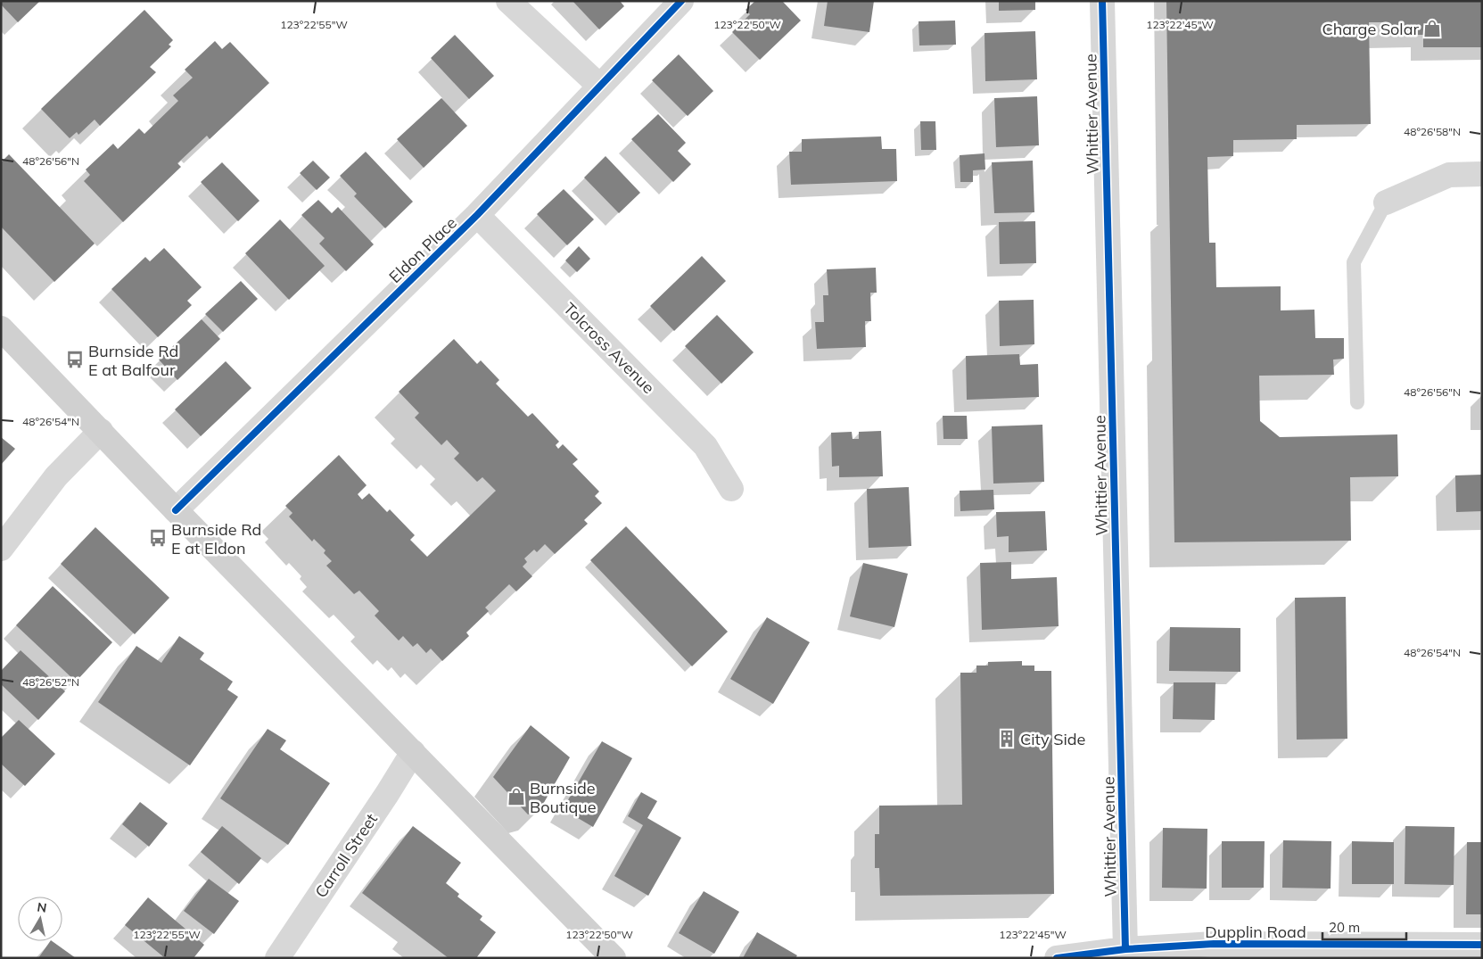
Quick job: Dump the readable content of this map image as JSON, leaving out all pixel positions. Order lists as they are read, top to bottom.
{
  "streets": {
    "street": [
      "Whittier Avenue",
      "Eldon Place",
      "Tolcross Avenue",
      "Carroll Street",
      "Dupplin Road"
    ]
  },
  "crossings": [
    ["Whittier Avenue", "Dupplin Road"],
    ["Eldon Place", "Tolcross Avenue"]
  ],
  "places": {
    "shop": ["Charge Solar", "Burnside Boutique"],
    "bus stop": ["Burnside Rd E at Balfour", "Burnside Rd E at Eldon"],
    "building": ["City Side"]
  },
  "scale_bar": "20 m",
  "north": "top",
  "coordinates": [
    "123°22'55\"W",
    "123°22'50\"W",
    "123°22'45\"W",
    "48°26'58\"N",
    "48°26'56\"N",
    "48°26'54\"N",
    "48°26'52\"N"
  ]
}
